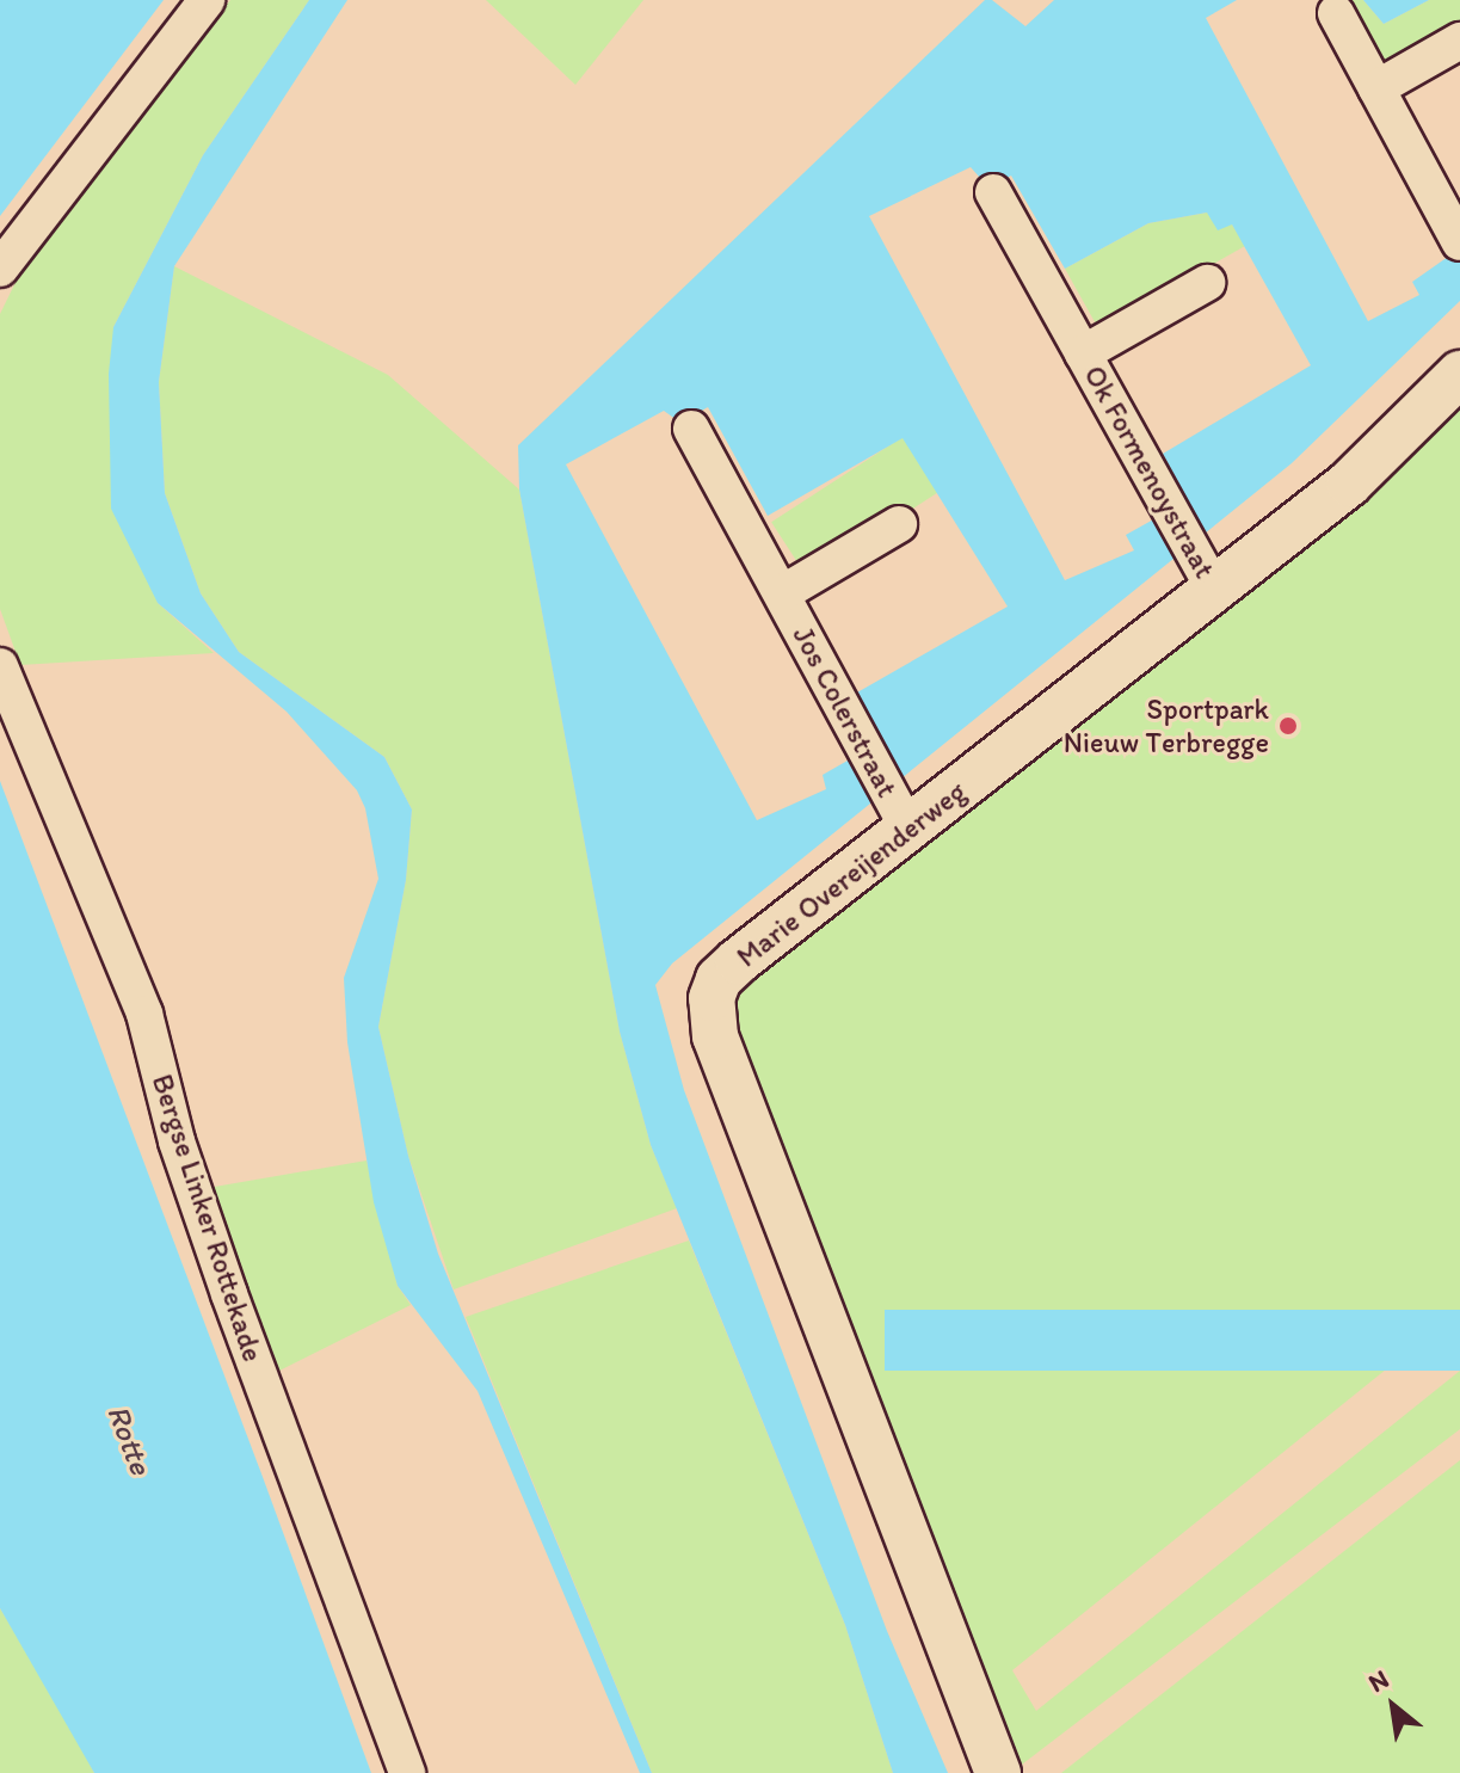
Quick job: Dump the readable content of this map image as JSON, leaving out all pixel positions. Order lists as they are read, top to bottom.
{
  "streets": {
    "street": [
      "Ok Formenoystraat",
      "Jos Colerstraat",
      "Marie Overeijenderweg",
      "Bergse Linker Rottekade"
    ]
  },
  "crossings": [
    ["Ok Formenoystraat", "Marie Overeijenderweg"],
    ["Jos Colerstraat", "Marie Overeijenderweg"]
  ],
  "water": ["Rotte"],
  "places": ["Sportpark Nieuw Terbregge"],
  "north": "top left"
}
